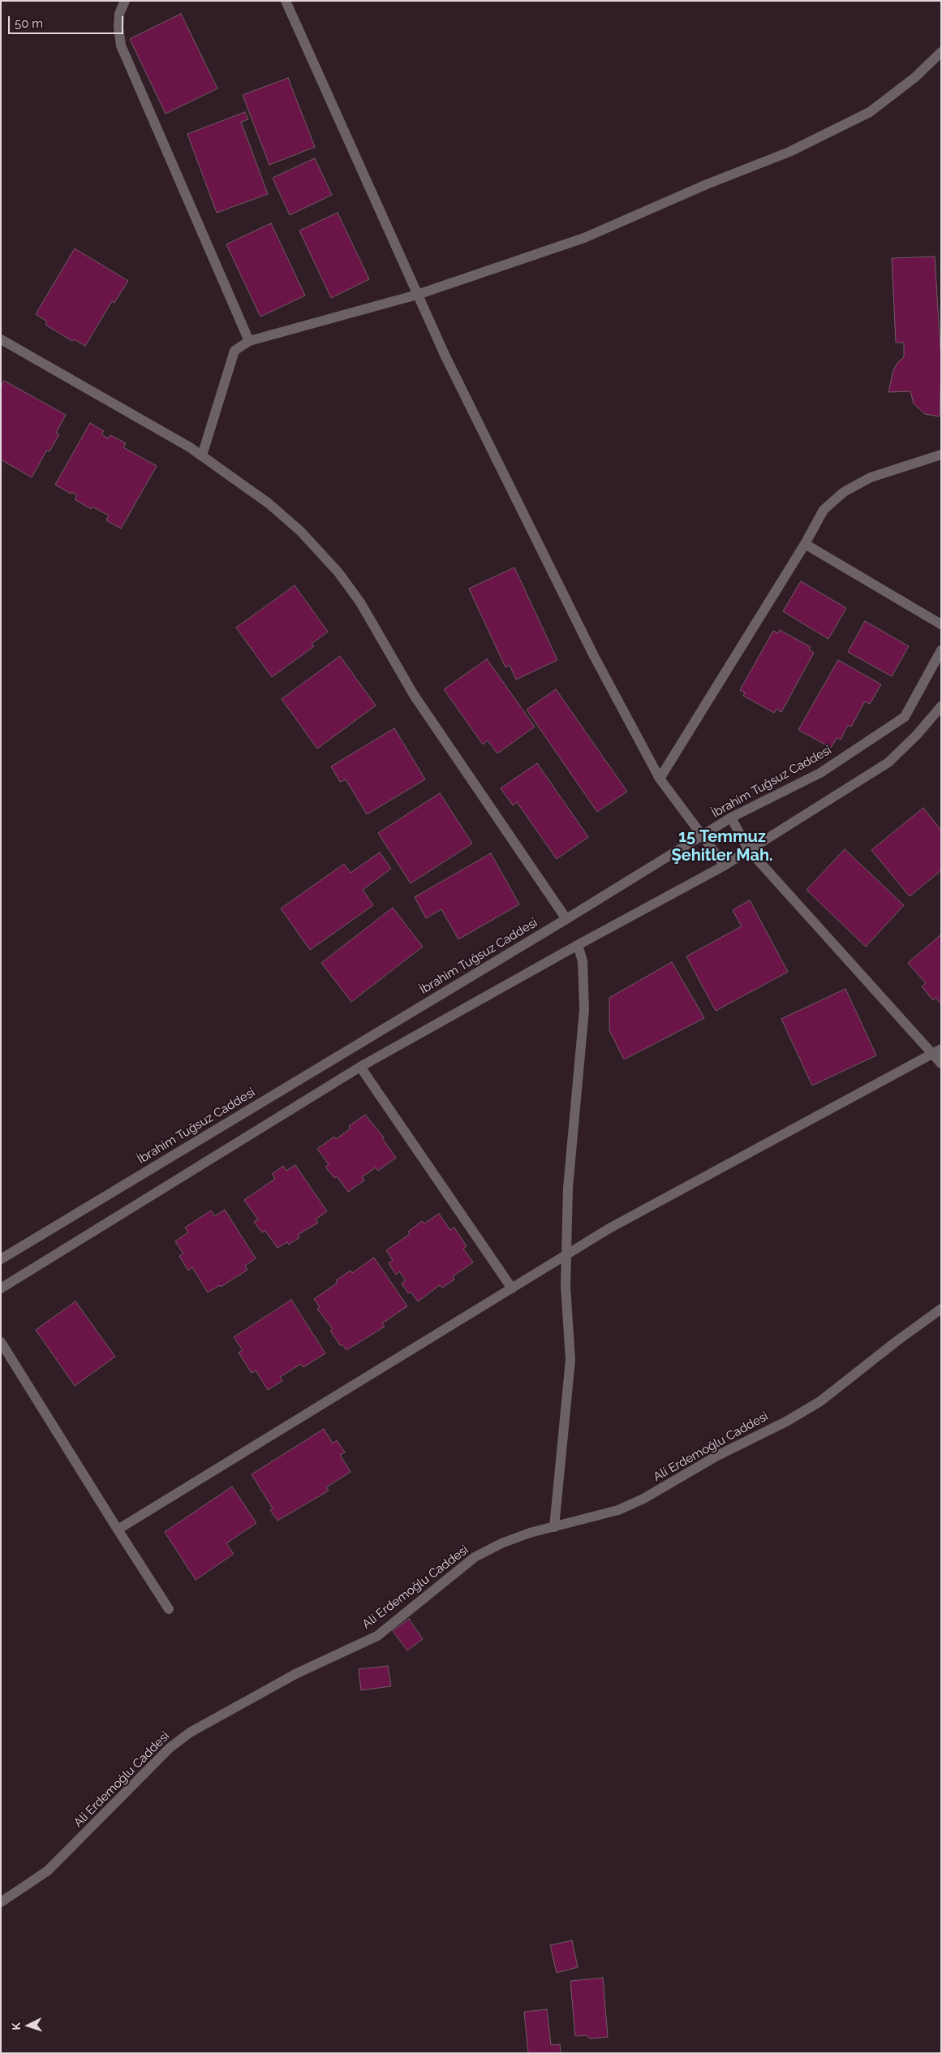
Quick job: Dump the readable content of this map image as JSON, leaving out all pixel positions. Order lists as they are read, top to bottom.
{
  "streets": {
    "street": ["İbrahim Tuğsuz Caddesi", "Ali Erdemoğlu Caddesi"]
  },
  "districts": ["15 Temmuz Şehitler Mah."],
  "scale_bar": "50 m",
  "north": "left"
}
